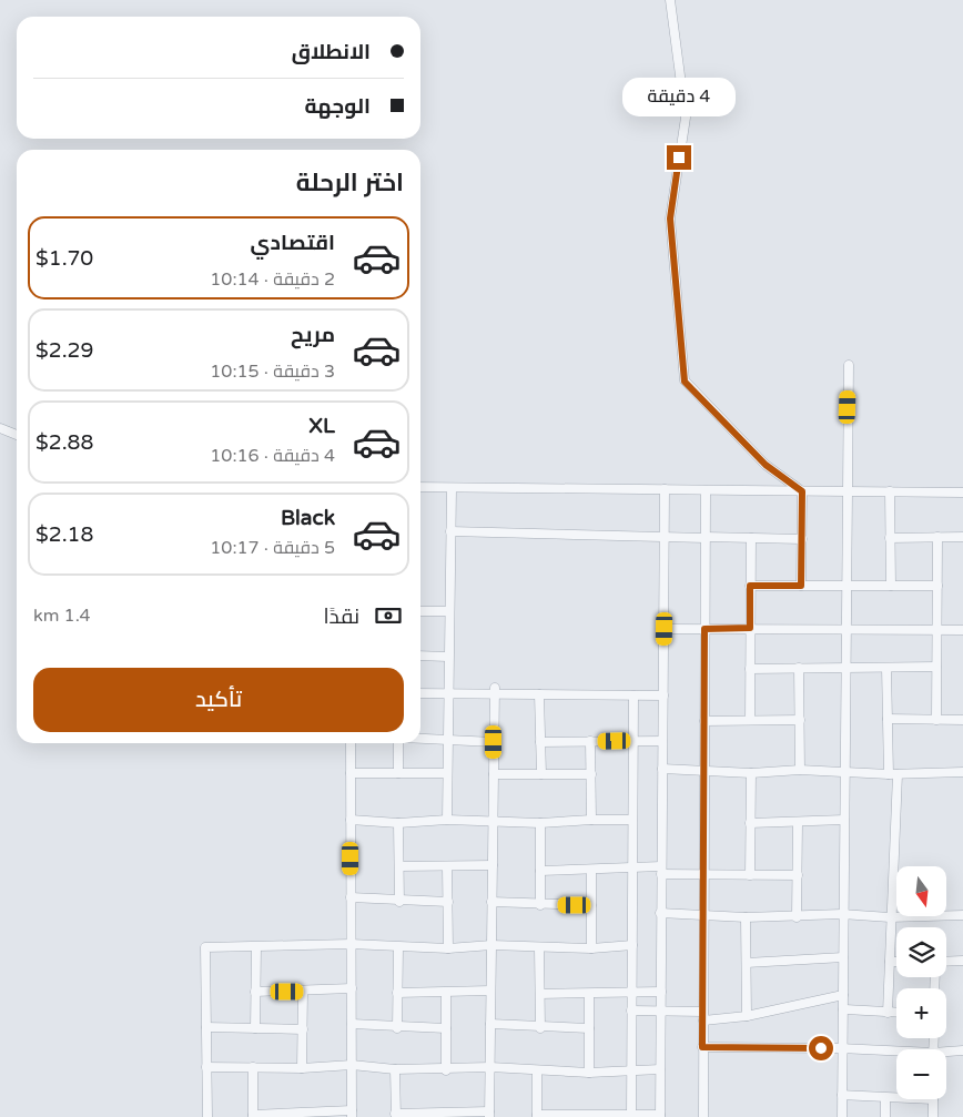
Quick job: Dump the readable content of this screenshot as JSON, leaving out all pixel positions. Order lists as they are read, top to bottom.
{
  "north": "bottom",
  "page": {
    "banner": ["الانطلاق", "الوجهة"],
    "bubble": "4 دقيقة",
    "heading": "اختر الرحلة",
    "list": [
      {
        "name": "اقتصادي",
        "note": "2 دقيقة · 10:14",
        "value": "$1.70"
      },
      {
        "name": "مريح",
        "note": "3 دقيقة · 10:15",
        "value": "$2.29"
      },
      {
        "name": "XL",
        "note": "4 دقيقة · 10:16",
        "value": "$2.88"
      },
      {
        "name": "Black",
        "note": "5 دقيقة · 10:17",
        "value": "$2.18"
      }
    ],
    "pay": ["نقدًا", "1.4 km"],
    "buttons": "تأكيد",
    "map_buttons": ["+", "−"]
  }
}
